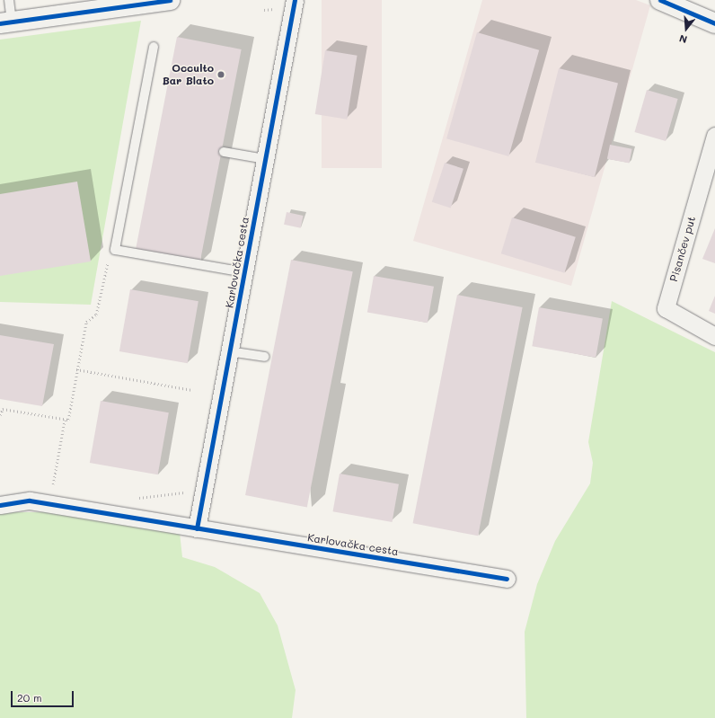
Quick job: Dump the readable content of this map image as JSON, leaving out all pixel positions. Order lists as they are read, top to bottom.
{
  "streets": {
    "street": ["Pisančev put", "Karlovačka cesta"]
  },
  "places": ["Occulto Bar Blato"],
  "scale_bar": "20 m",
  "north": "bottom"
}
